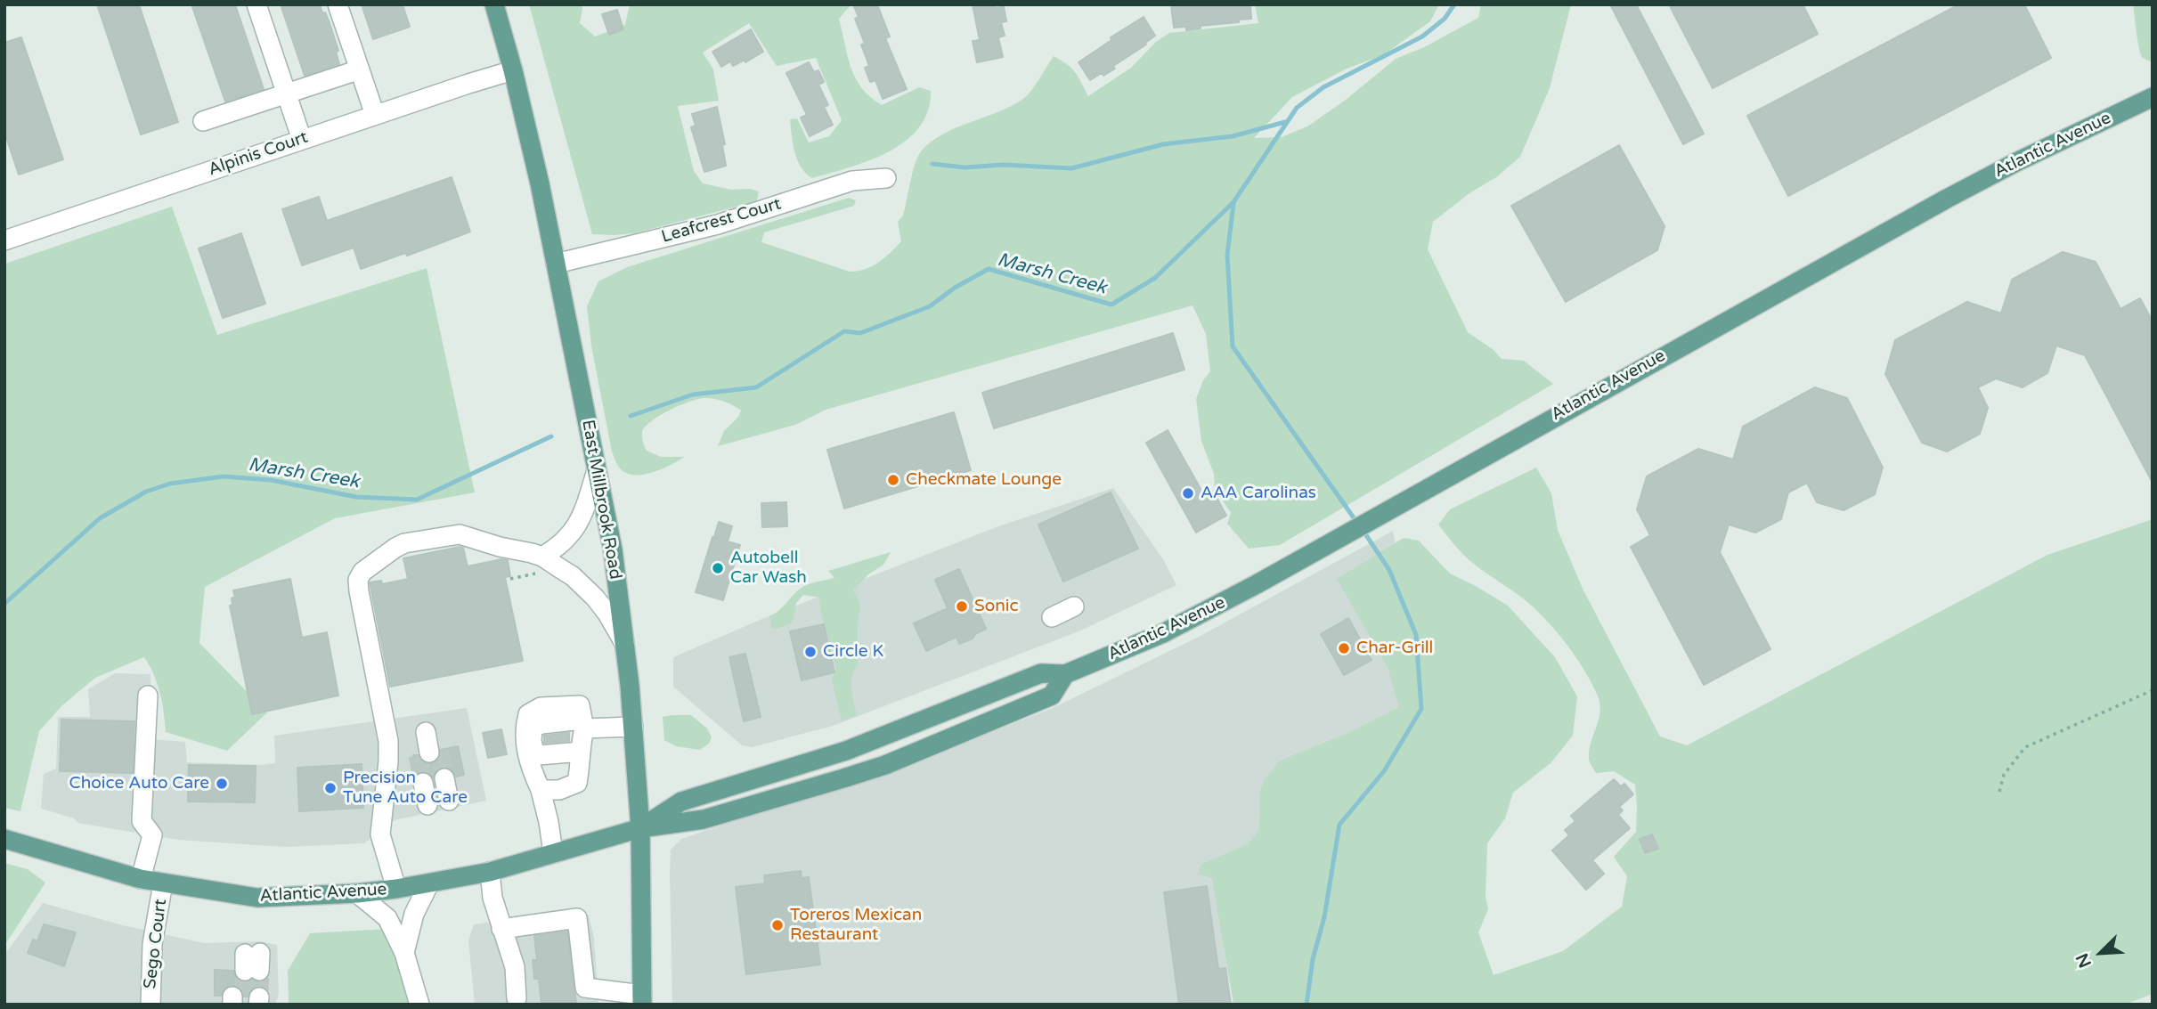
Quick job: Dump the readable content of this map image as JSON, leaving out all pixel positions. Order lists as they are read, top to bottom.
{
  "streets": {
    "main road": ["Atlantic Avenue", "East Millbrook Road"],
    "street": ["Alpinis Court", "Leafcrest Court", "Sego Court"]
  },
  "crossings": [
    ["Atlantic Avenue", "East Millbrook Road"],
    ["Atlantic Avenue", "Sego Court"],
    ["Alpinis Court", "East Millbrook Road"],
    ["Leafcrest Court", "East Millbrook Road"]
  ],
  "water": ["Marsh Creek"],
  "places": [
    "Checkmate Lounge",
    "AAA Carolinas",
    "Autobell Car Wash",
    "Sonic",
    "Char-Grill",
    "Circle K",
    "Choice Auto Care",
    "Precision Tune Auto Care",
    "Toreros Mexican Restaurant"
  ],
  "north": "bottom left"
}
